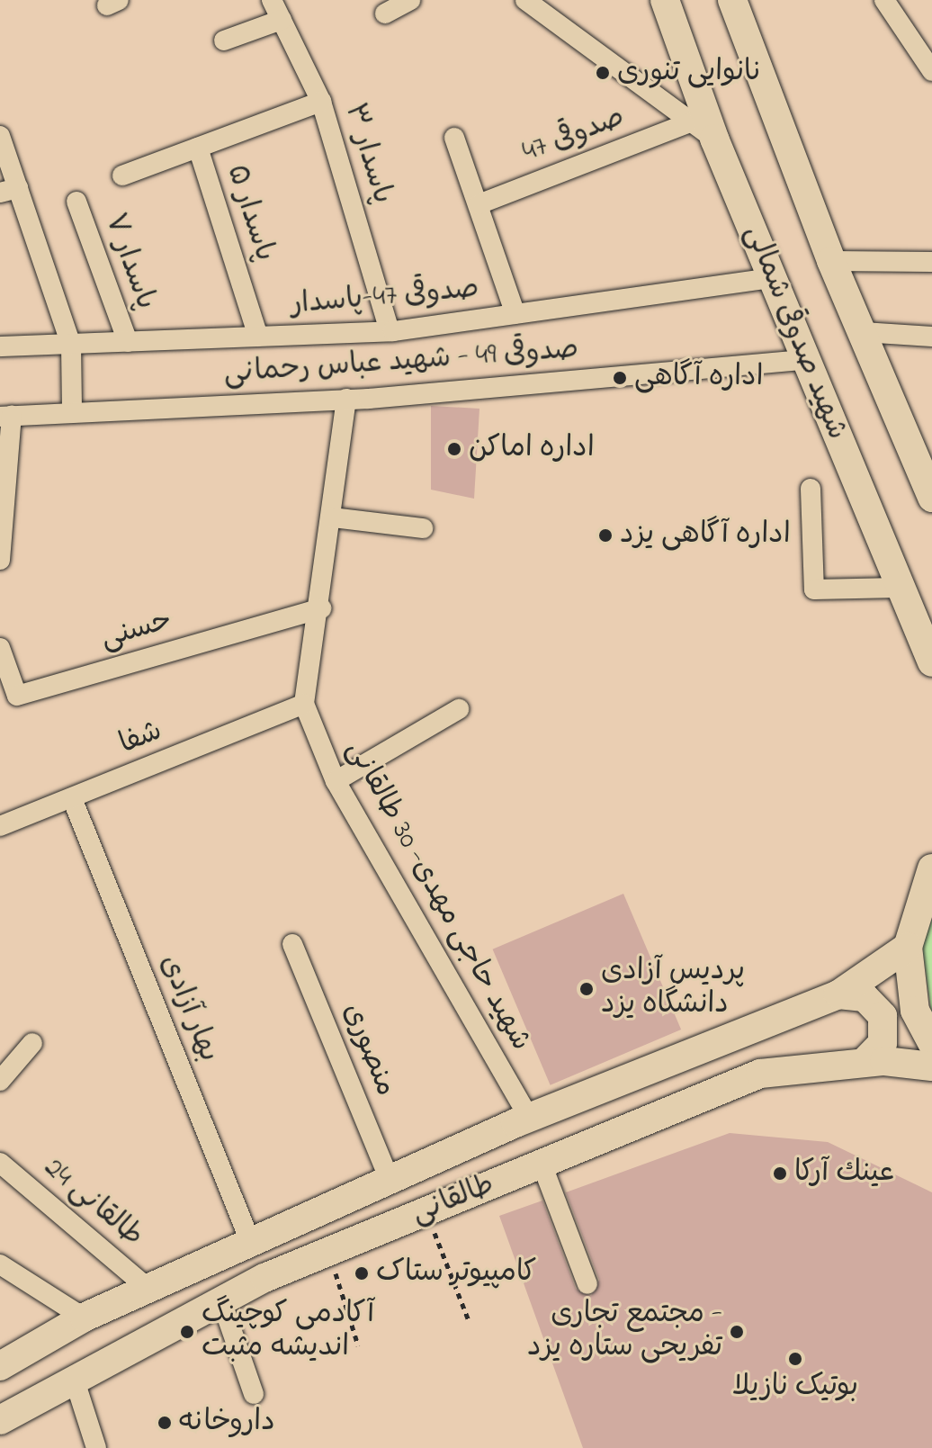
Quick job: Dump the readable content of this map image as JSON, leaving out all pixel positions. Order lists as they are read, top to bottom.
{
  "streets": {
    "main road": ["شهید صدوقی شمالی", "طالقانی"],
    "street": [
      "صدوقی 47",
      "پاسدار ۳",
      "پاسدار ۵",
      "پاسدار ۷",
      "صدوقی 47-پاسدار",
      "صدوقی 49 - شهید عباس رحمانی",
      "حسنی",
      "شفا",
      "شهید حاجی مهدی- 30 طالقانی",
      "بهار آزادی",
      "منصوری",
      "طالقانی 24"
    ]
  },
  "crossings": [
    ["پاسدار ۳", "صدوقی 47-پاسدار"],
    ["پاسدار ۵", "صدوقی 47-پاسدار"],
    ["پاسدار ۷", "صدوقی 47-پاسدار"],
    ["صدوقی 47-پاسدار", "شهید صدوقی شمالی"],
    ["شهید صدوقی شمالی", "صدوقی 49 - شهید عباس رحمانی"],
    ["شفا", "شهید حاجی مهدی- 30 طالقانی"],
    ["شفا", "بهار آزادی"],
    ["شهید حاجی مهدی- 30 طالقانی", "طالقانی"],
    ["بهار آزادی", "طالقانی"],
    ["منصوری", "طالقانی"],
    ["طالقانی", "طالقانی 24"]
  ],
  "places": [
    "نانوایی تنوری",
    "اداره آگاهی",
    "اداره اماکن",
    "اداره آگاهی یزد",
    "پردیس آزادی دانشگاه یزد",
    "عينك آركا",
    "کامپیوتر ستاک",
    "آکادمی کوچینگ اندیشه مثبت",
    "مجتمع تجاری - تفریحی ستاره یزد",
    "بوتیک نازیلا",
    "داروخانه"
  ]
}
